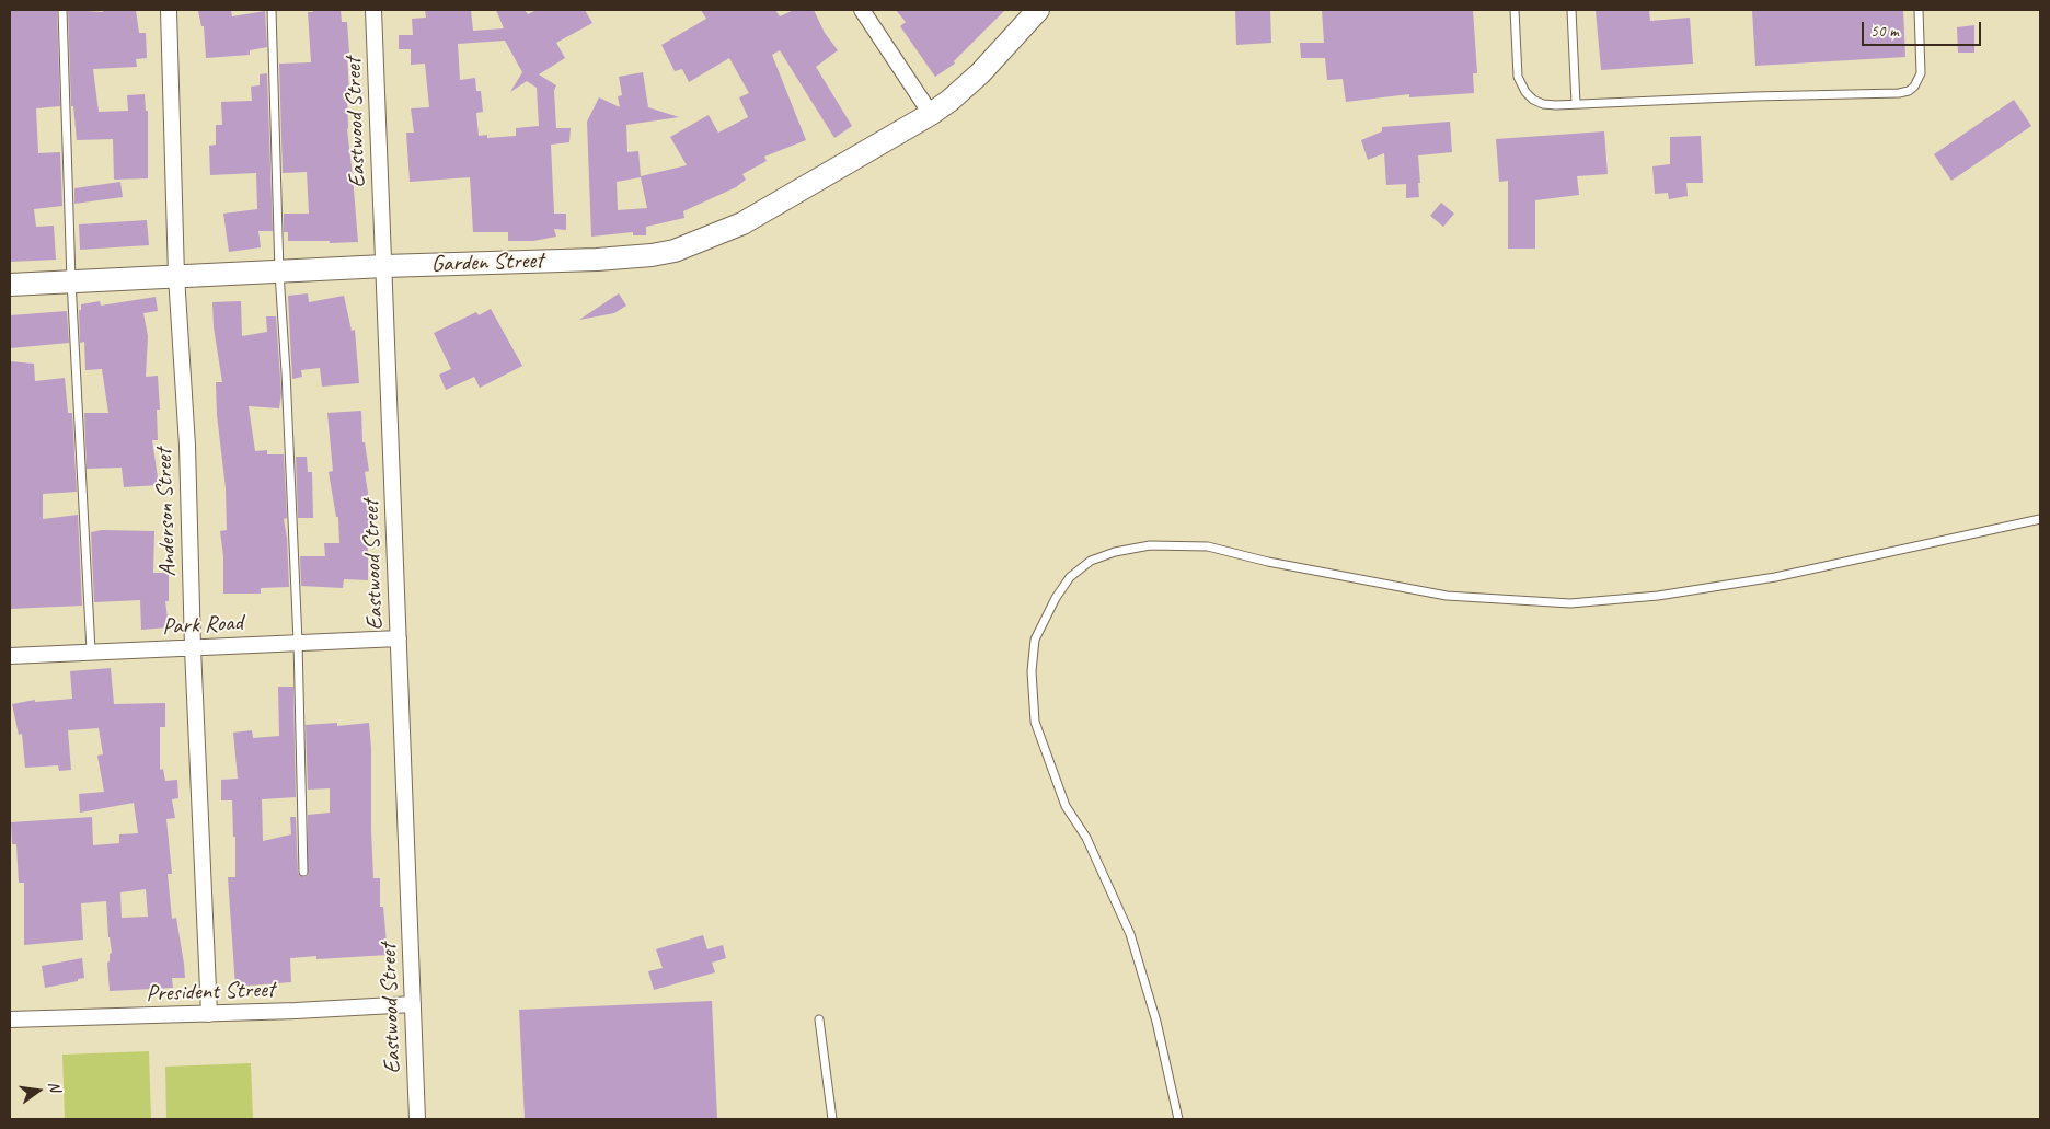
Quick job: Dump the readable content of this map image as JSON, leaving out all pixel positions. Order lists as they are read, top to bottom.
{
  "streets": {
    "street": [
      "Eastwood Street",
      "Garden Street",
      "Anderson Street",
      "Park Road",
      "President Street"
    ]
  },
  "crossings": [
    ["Eastwood Street", "Garden Street"],
    ["Eastwood Street", "Park Road"],
    ["Eastwood Street", "President Street"],
    ["Garden Street", "Anderson Street"],
    ["Anderson Street", "Park Road"],
    ["Anderson Street", "President Street"]
  ],
  "scale_bar": "50 m",
  "north": "right"
}
